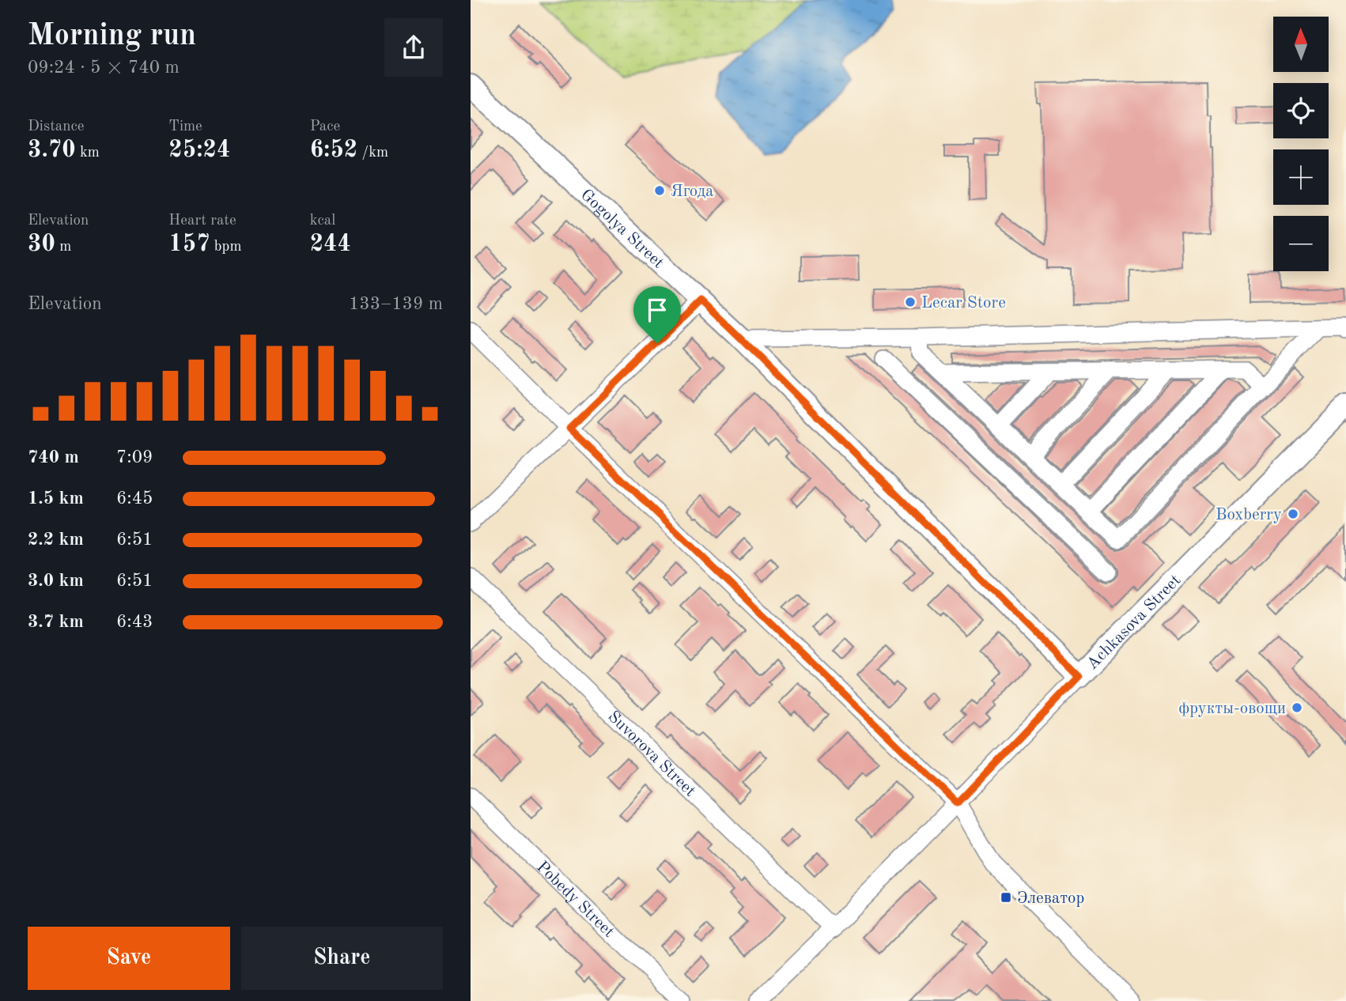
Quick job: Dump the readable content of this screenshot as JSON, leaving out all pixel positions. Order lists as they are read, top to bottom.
{
  "streets": {
    "main road": ["Gogolya Street", "Achkasova Street"],
    "street": ["Suvorova Street", "Pobedy Street"]
  },
  "crossings": [
    ["Gogolya Street", "Achkasova Street"],
    ["Achkasova Street", "Suvorova Street"]
  ],
  "places": {
    "other": [
      "Ягода",
      "Lecar Store",
      "Boxberry",
      "фрукты-овощи"
    ],
    "transit": ["Элеватор"]
  },
  "north": "top",
  "page": {
    "heading": ["Morning run", "09:24 · 5 × 740 m"],
    "map_buttons": ["+", "−"],
    "stats": [
      ["Distance", "3.70 km"],
      ["Time", "25:24"],
      ["Pace", "6:52 /km"],
      ["Elevation", "30 m"],
      ["Heart rate", "157 bpm"],
      ["kcal", "244"]
    ],
    "chart": ["Elevation", "133–139 m"],
    "list": [
      {
        "name": "740 m",
        "note": "7:09"
      },
      {
        "name": "1.5 km",
        "note": "6:45"
      },
      {
        "name": "2.2 km",
        "note": "6:51"
      },
      {
        "name": "3.0 km",
        "note": "6:51"
      },
      {
        "name": "3.7 km",
        "note": "6:43"
      }
    ],
    "buttons": ["Save", "Share"]
  }
}
